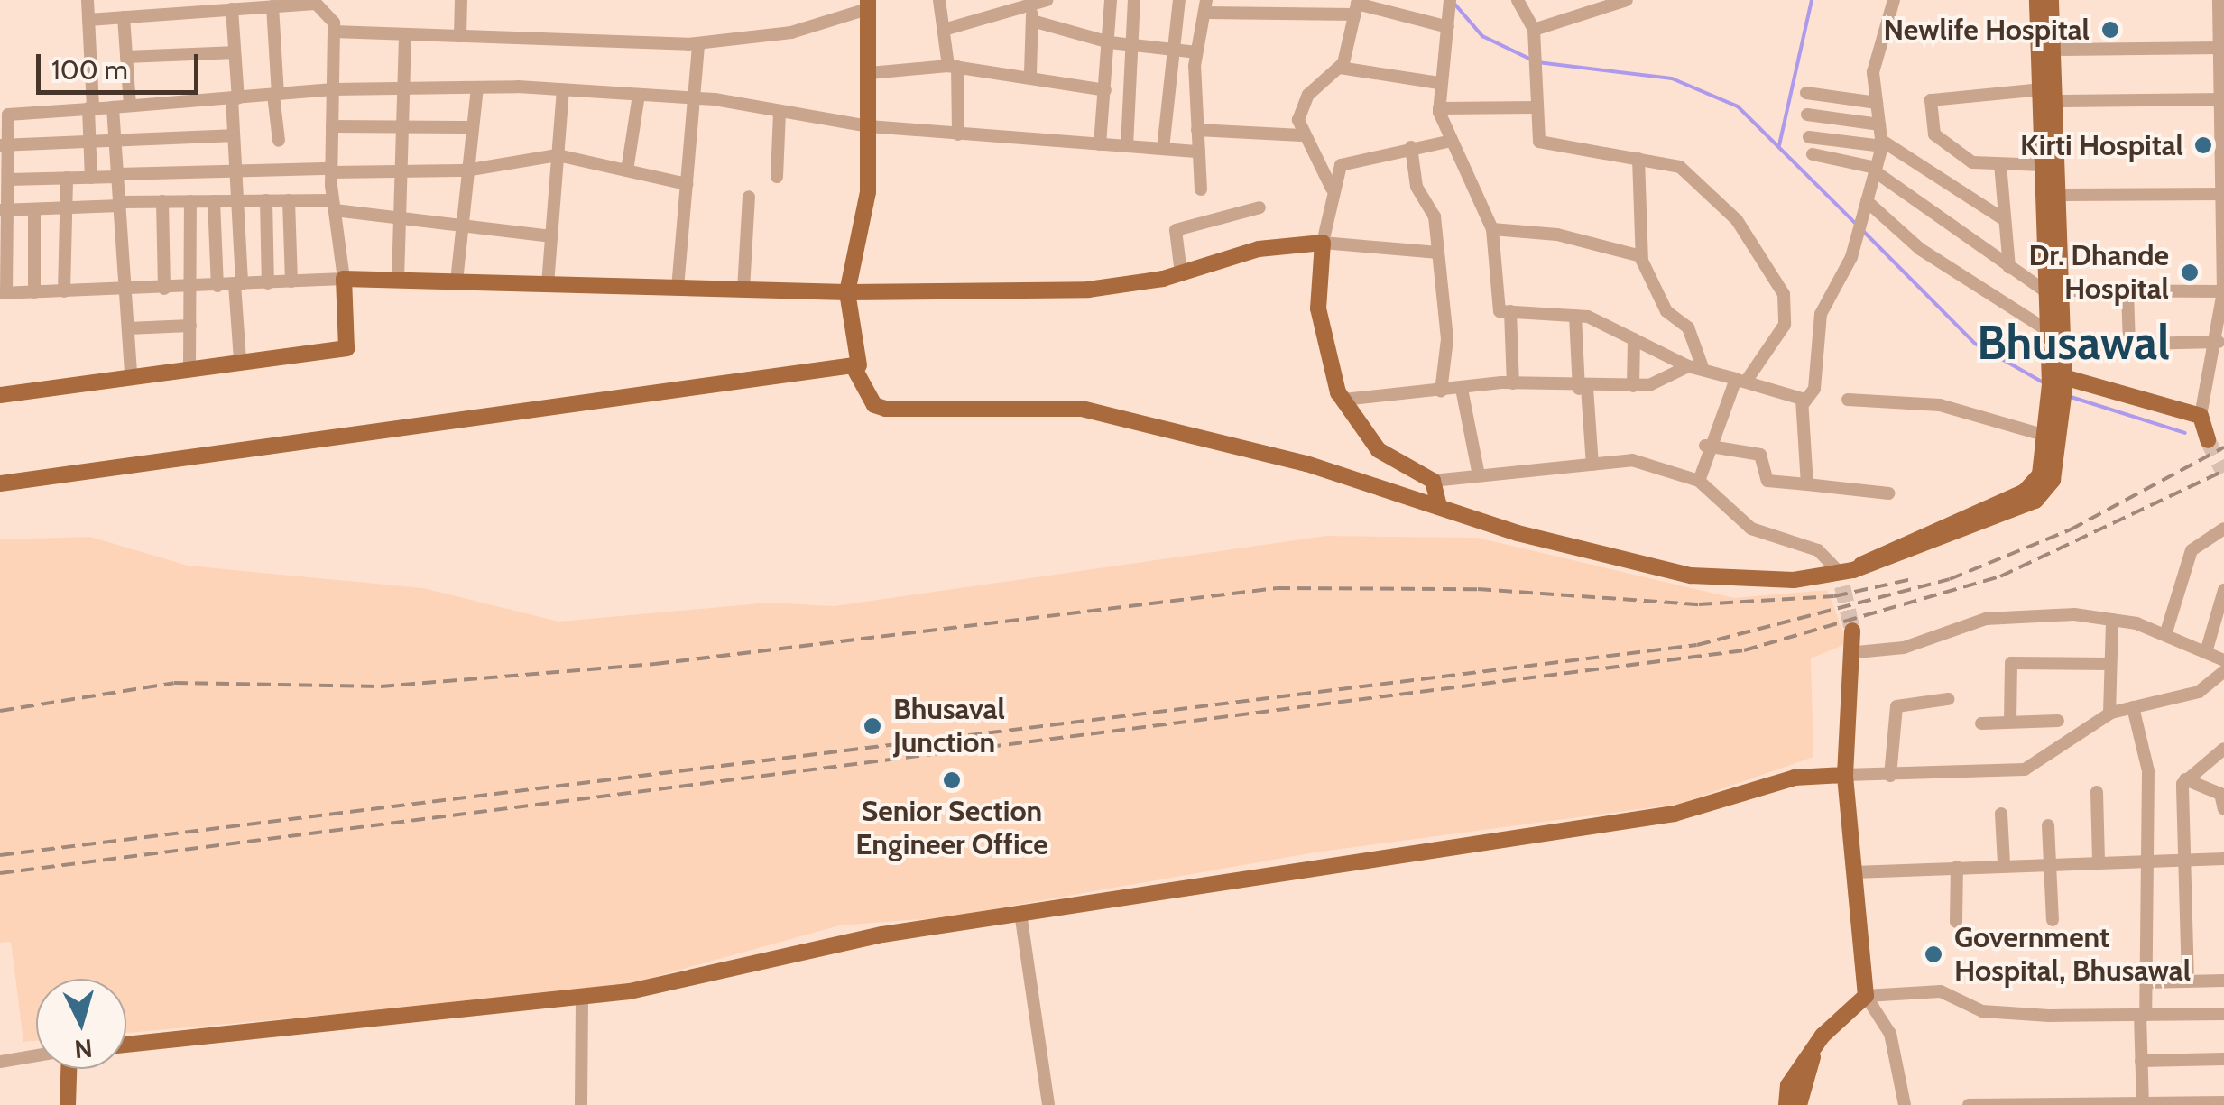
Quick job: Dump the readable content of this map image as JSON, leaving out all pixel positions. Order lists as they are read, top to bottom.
{
  "districts": ["Bhusawal"],
  "places": [
    "Newlife Hospital",
    "Kirti Hospital",
    "Dr. Dhande Hospital",
    "Bhusaval Junction",
    "Senior Section Engineer Office",
    "Government Hospital, Bhusawal"
  ],
  "scale_bar": "100 m",
  "north": "bottom"
}
